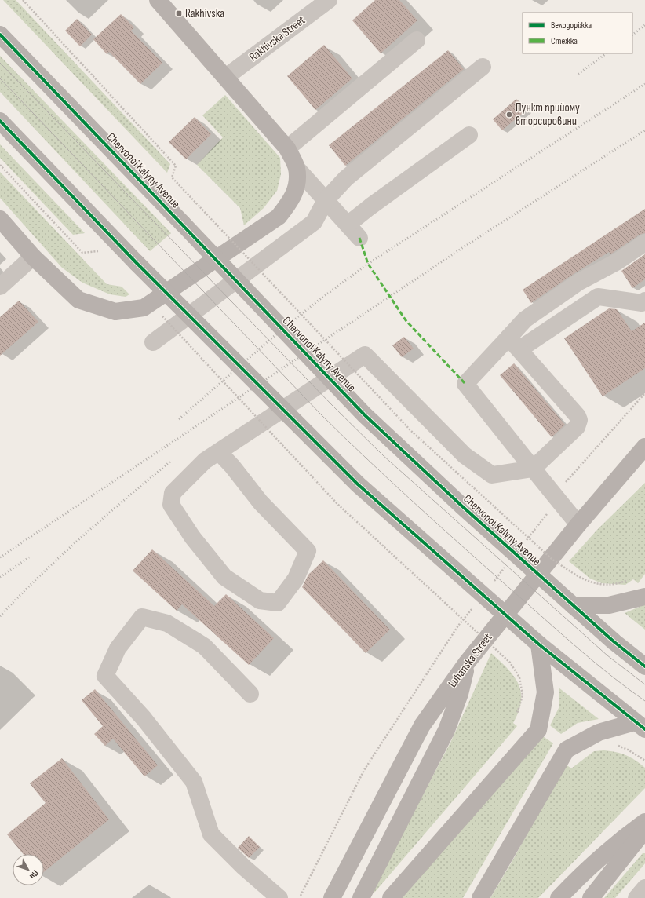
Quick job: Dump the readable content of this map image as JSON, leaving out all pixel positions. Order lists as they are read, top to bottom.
{
  "streets": {
    "main road": ["Chervonoi Kalyny Avenue", "Luhanska Street"],
    "street": ["Rakhivska Street"]
  },
  "places": {
    "transit": ["Rakhivska"],
    "other": ["Пункт прийому вторсировини"]
  },
  "legend": ["Велодоріжка", "Стежка"],
  "north": "bottom right"
}
